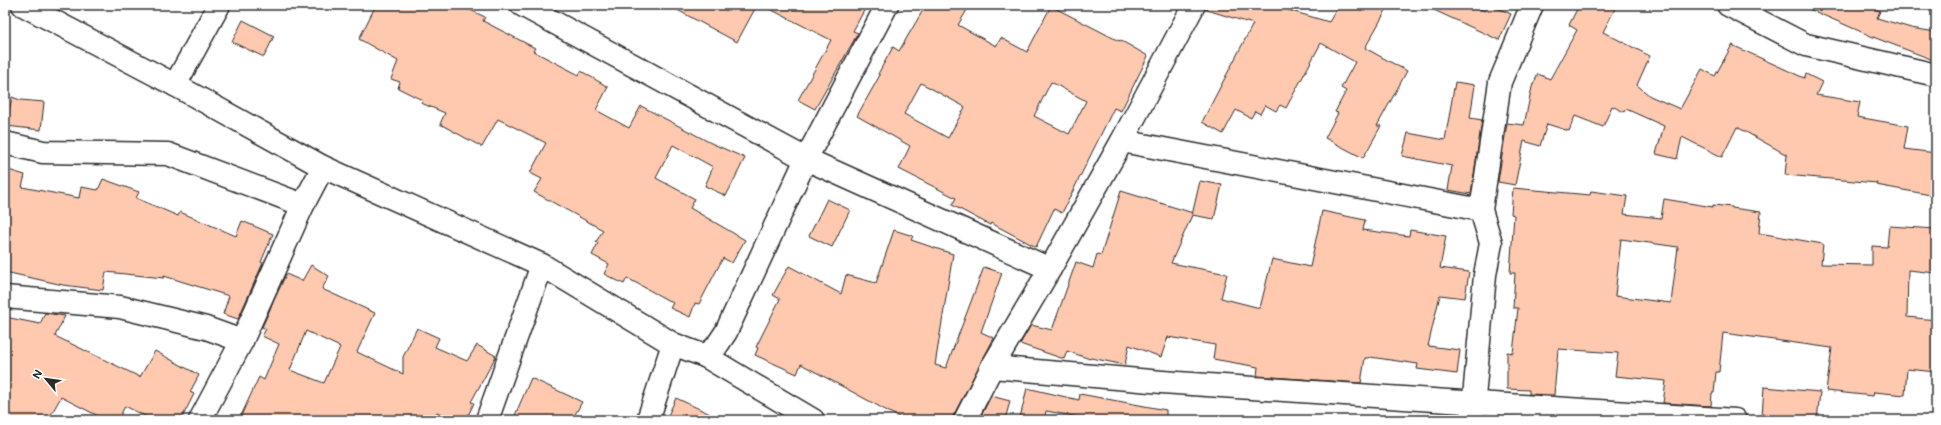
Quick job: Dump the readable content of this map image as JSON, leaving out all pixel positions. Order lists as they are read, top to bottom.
{
  "north": "top left"
}
